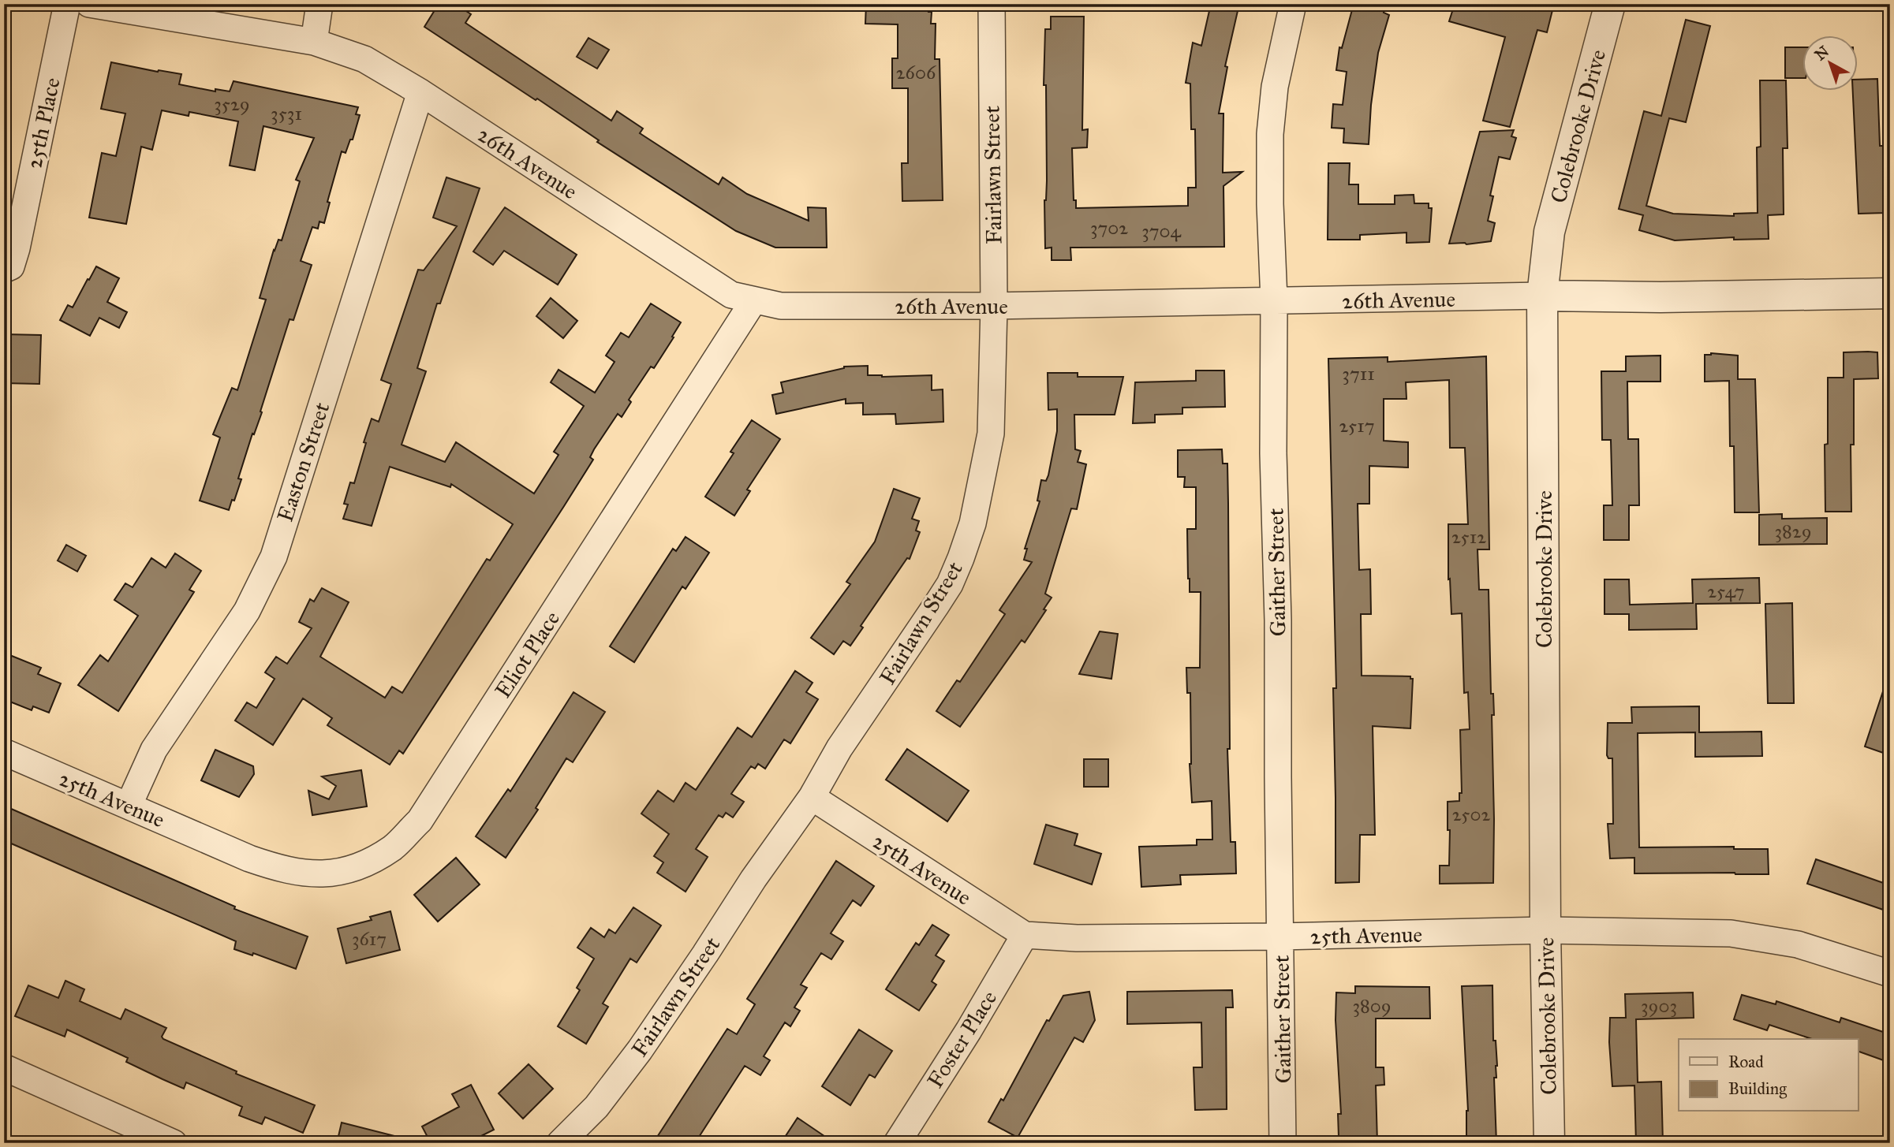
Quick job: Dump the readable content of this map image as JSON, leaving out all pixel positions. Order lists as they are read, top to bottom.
{
  "streets": {
    "street": [
      "25th Place",
      "Colebrooke Drive",
      "26th Avenue",
      "Fairlawn Street",
      "Easton Street",
      "Gaither Street",
      "Eliot Place",
      "25th Avenue",
      "Foster Place"
    ]
  },
  "crossings": [
    ["Colebrooke Drive", "26th Avenue"],
    ["Colebrooke Drive", "25th Avenue"],
    ["26th Avenue", "Fairlawn Street"],
    ["26th Avenue", "Easton Street"],
    ["26th Avenue", "Gaither Street"],
    ["26th Avenue", "Eliot Place"],
    ["Fairlawn Street", "25th Avenue"],
    ["Easton Street", "25th Avenue"],
    ["Gaither Street", "25th Avenue"],
    ["Eliot Place", "25th Avenue"],
    ["25th Avenue", "Foster Place"]
  ],
  "house_numbers": [
    "2606",
    "3529",
    "3531",
    "3702",
    "3704",
    "3711",
    "2517",
    "3829",
    "2512",
    "2547",
    "2502",
    "3617",
    "3809",
    "3903"
  ],
  "legend": ["Road", "Building"],
  "north": "top left"
}
